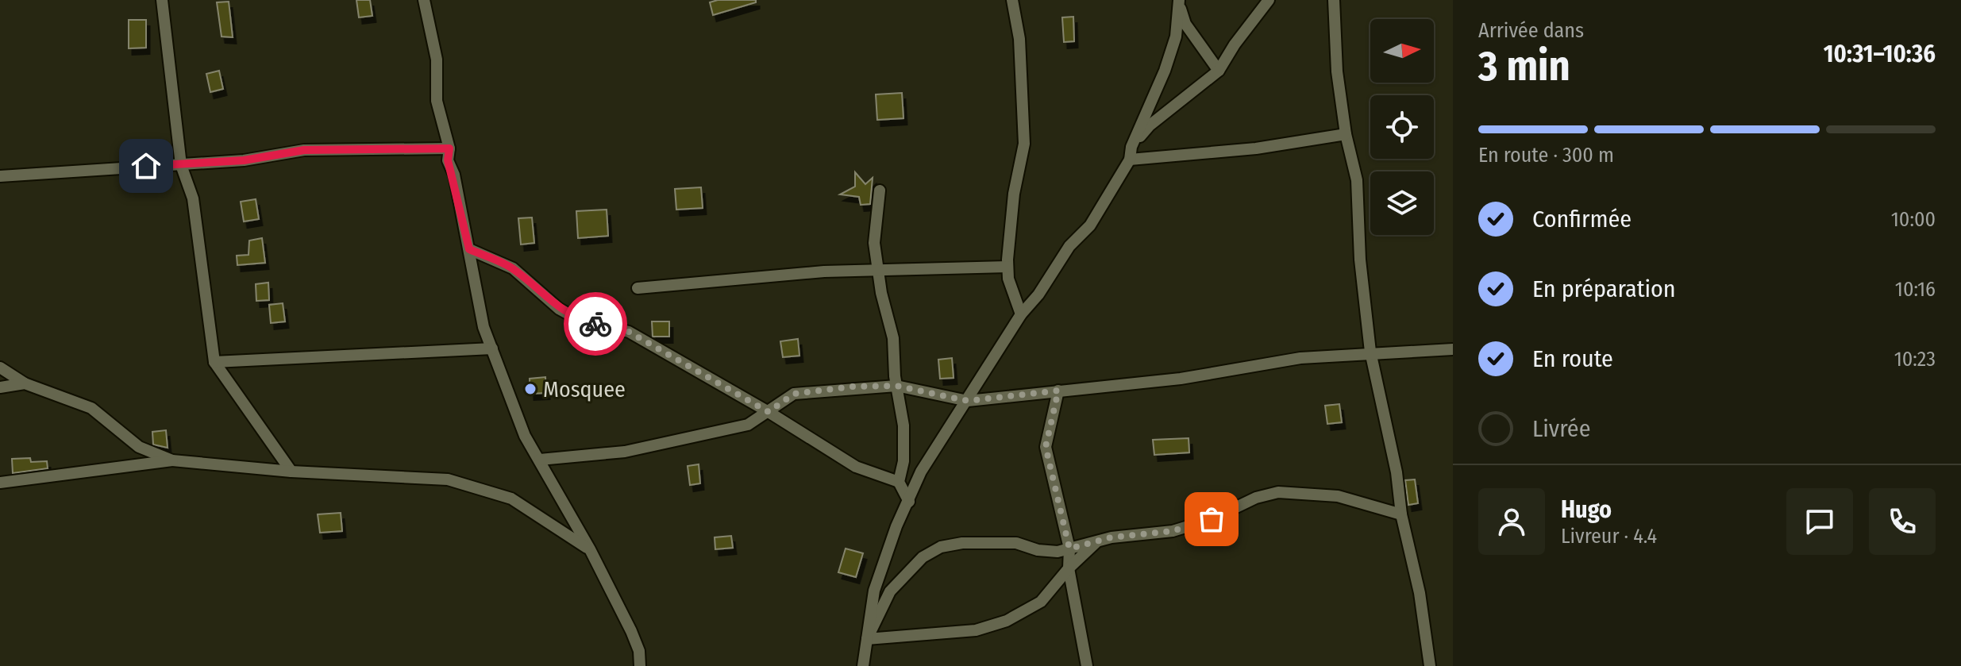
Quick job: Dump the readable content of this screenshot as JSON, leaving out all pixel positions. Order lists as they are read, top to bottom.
{
  "places": ["Mosquee"],
  "north": "right",
  "page": {
    "heading": ["3 min", "Arrivée dans", "10:31–10:36"],
    "panel": ["Hugo", "Livreur · 4.4"],
    "bar": "En route · 300 m",
    "list": [
      ["Confirmée", "10:00"],
      ["En préparation", "10:16"],
      ["En route", "10:23"],
      "Livrée"
    ]
  }
}
